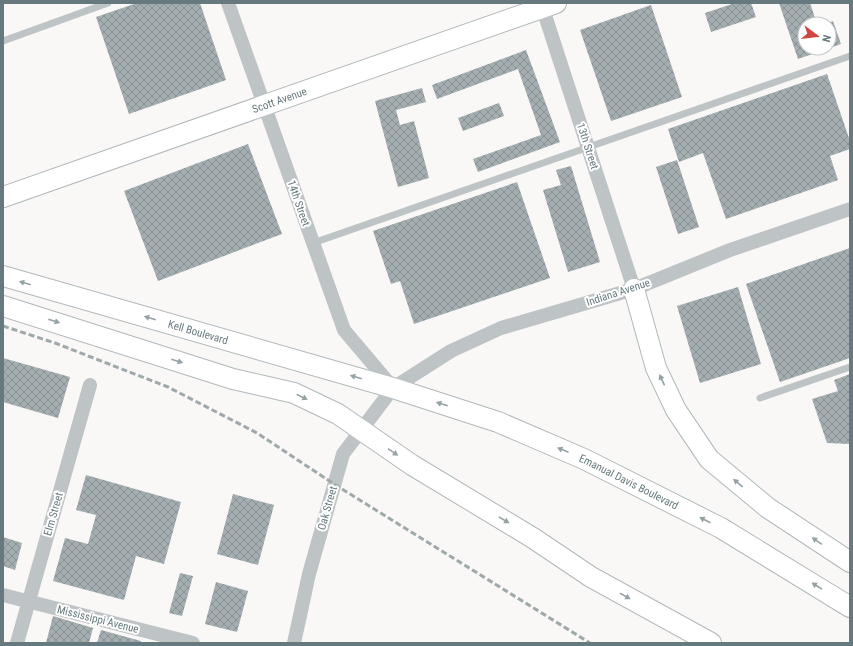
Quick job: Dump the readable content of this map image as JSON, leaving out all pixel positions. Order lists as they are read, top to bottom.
{
  "streets": {
    "main road": ["Scott Avenue", "Kell Boulevard", "Emanual Davis Boulevard"],
    "street": [
      "13th Street",
      "14th Street",
      "Indiana Avenue",
      "Oak Street",
      "Elm Street",
      "Mississippi Avenue"
    ]
  },
  "crossings": [
    ["Scott Avenue", "13th Street"],
    ["Scott Avenue", "14th Street"],
    ["13th Street", "Indiana Avenue"],
    ["14th Street", "Indiana Avenue"],
    ["14th Street", "Kell Boulevard"],
    ["14th Street", "Emanual Davis Boulevard"],
    ["14th Street", "Oak Street"],
    ["Indiana Avenue", "Kell Boulevard"],
    ["Indiana Avenue", "Emanual Davis Boulevard"],
    ["Indiana Avenue", "Oak Street"],
    ["Kell Boulevard", "Emanual Davis Boulevard"],
    ["Kell Boulevard", "Oak Street"],
    ["Emanual Davis Boulevard", "Oak Street"],
    ["Elm Street", "Mississippi Avenue"]
  ],
  "north": "right"
}
